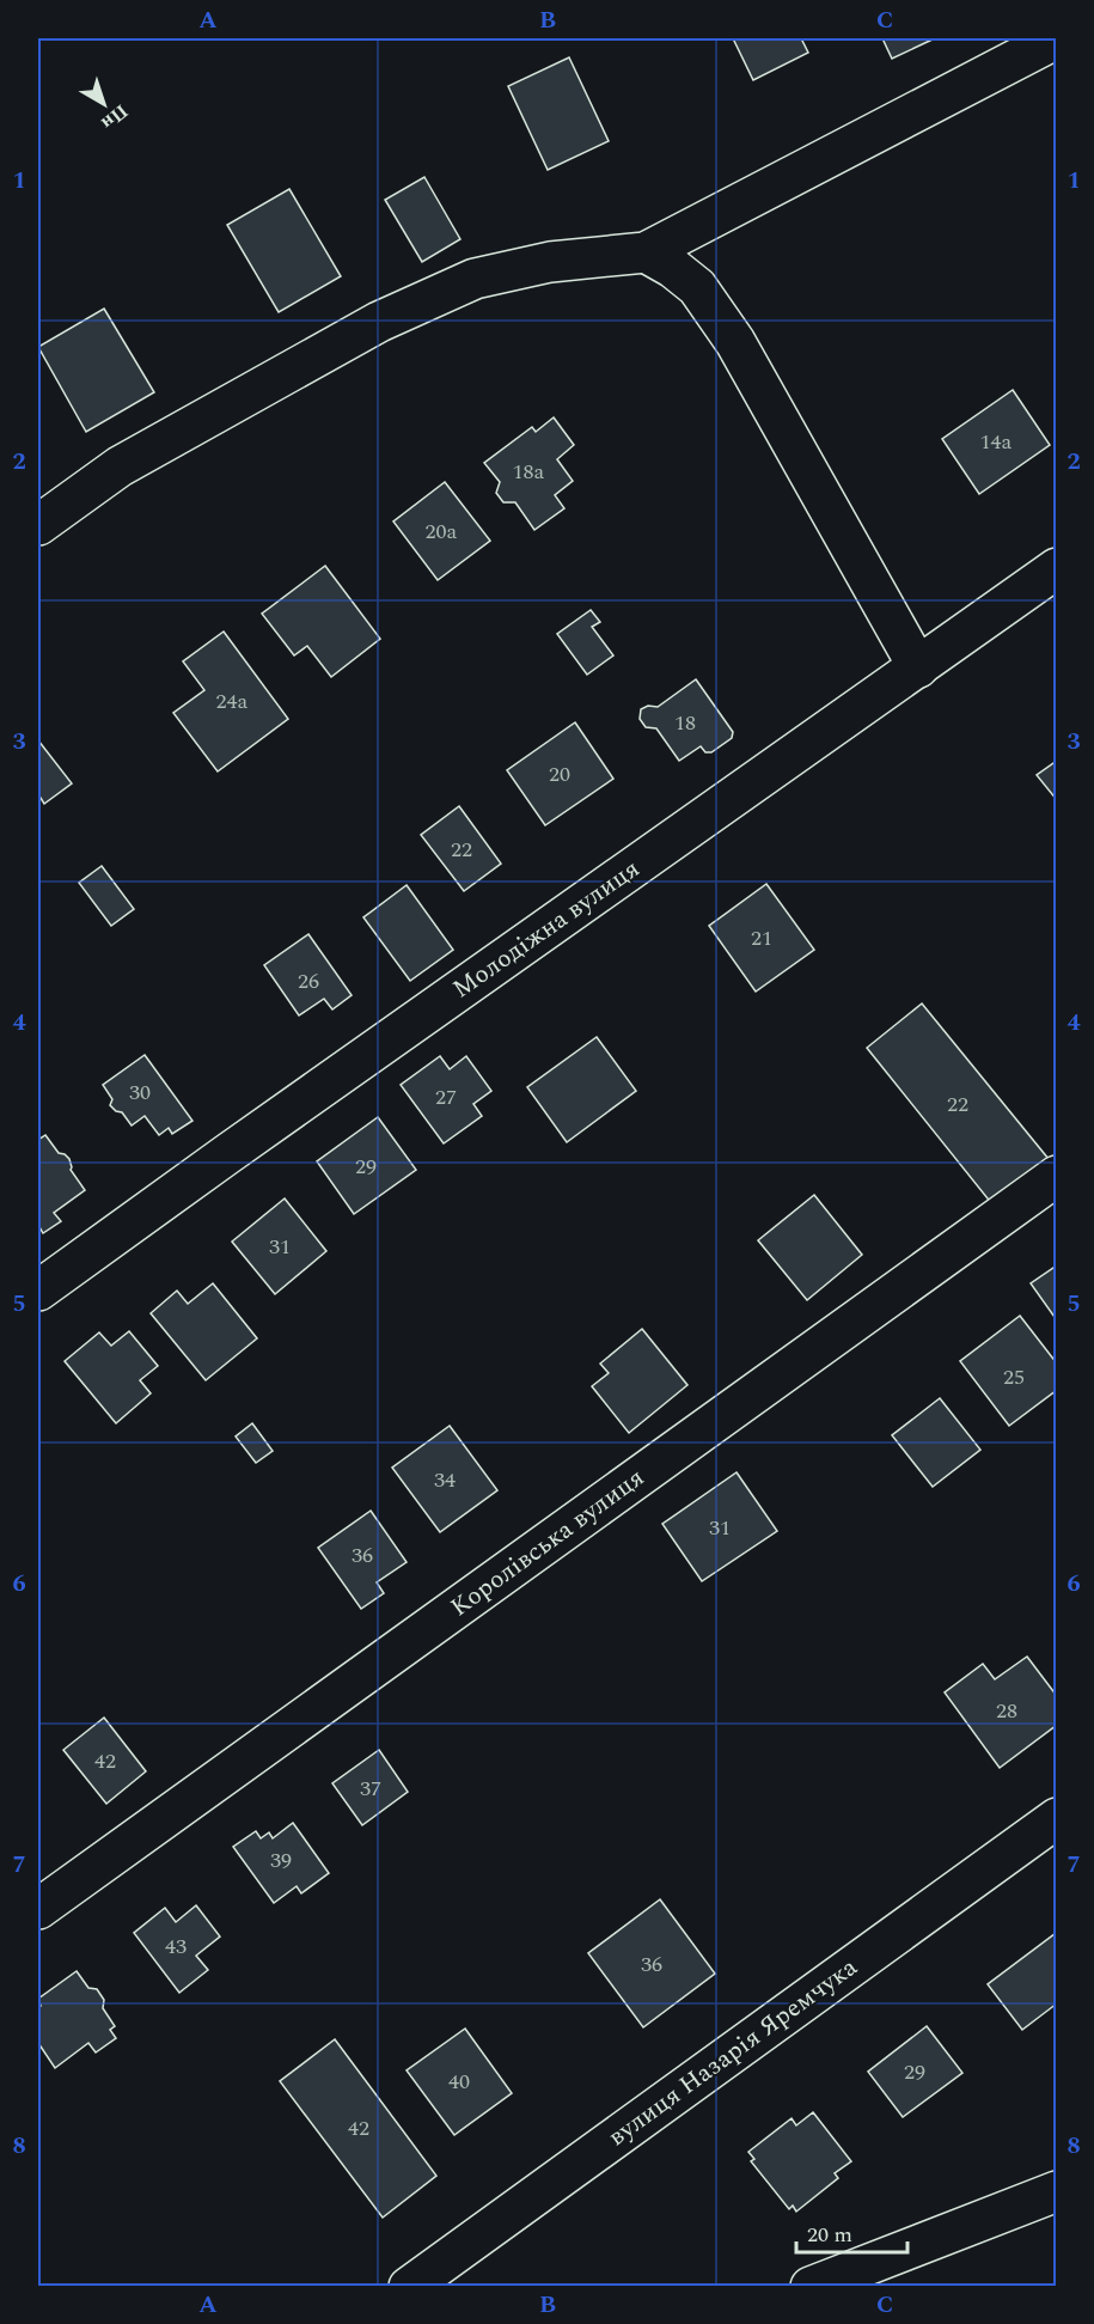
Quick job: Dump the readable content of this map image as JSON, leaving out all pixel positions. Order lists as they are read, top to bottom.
{
  "streets": {
    "street": ["Молодіжна вулиця", "Королівська вулиця", "вулиця Назарія Яремчука"]
  },
  "house_numbers": [
    "14а",
    "18а",
    "20а",
    "24а",
    "18",
    "20",
    "22",
    "21",
    "26",
    "30",
    "27",
    "22",
    "29",
    "31",
    "25",
    "34",
    "31",
    "36",
    "28",
    "42",
    "37",
    "39",
    "43",
    "36",
    "29",
    "40",
    "42"
  ],
  "scale_bar": "20 m",
  "north": "bottom right",
  "grid": {
    "columns": ["A", "B", "C"],
    "rows": [
      "1",
      "2",
      "3",
      "4",
      "5",
      "6",
      "7",
      "8"
    ]
  }
}
